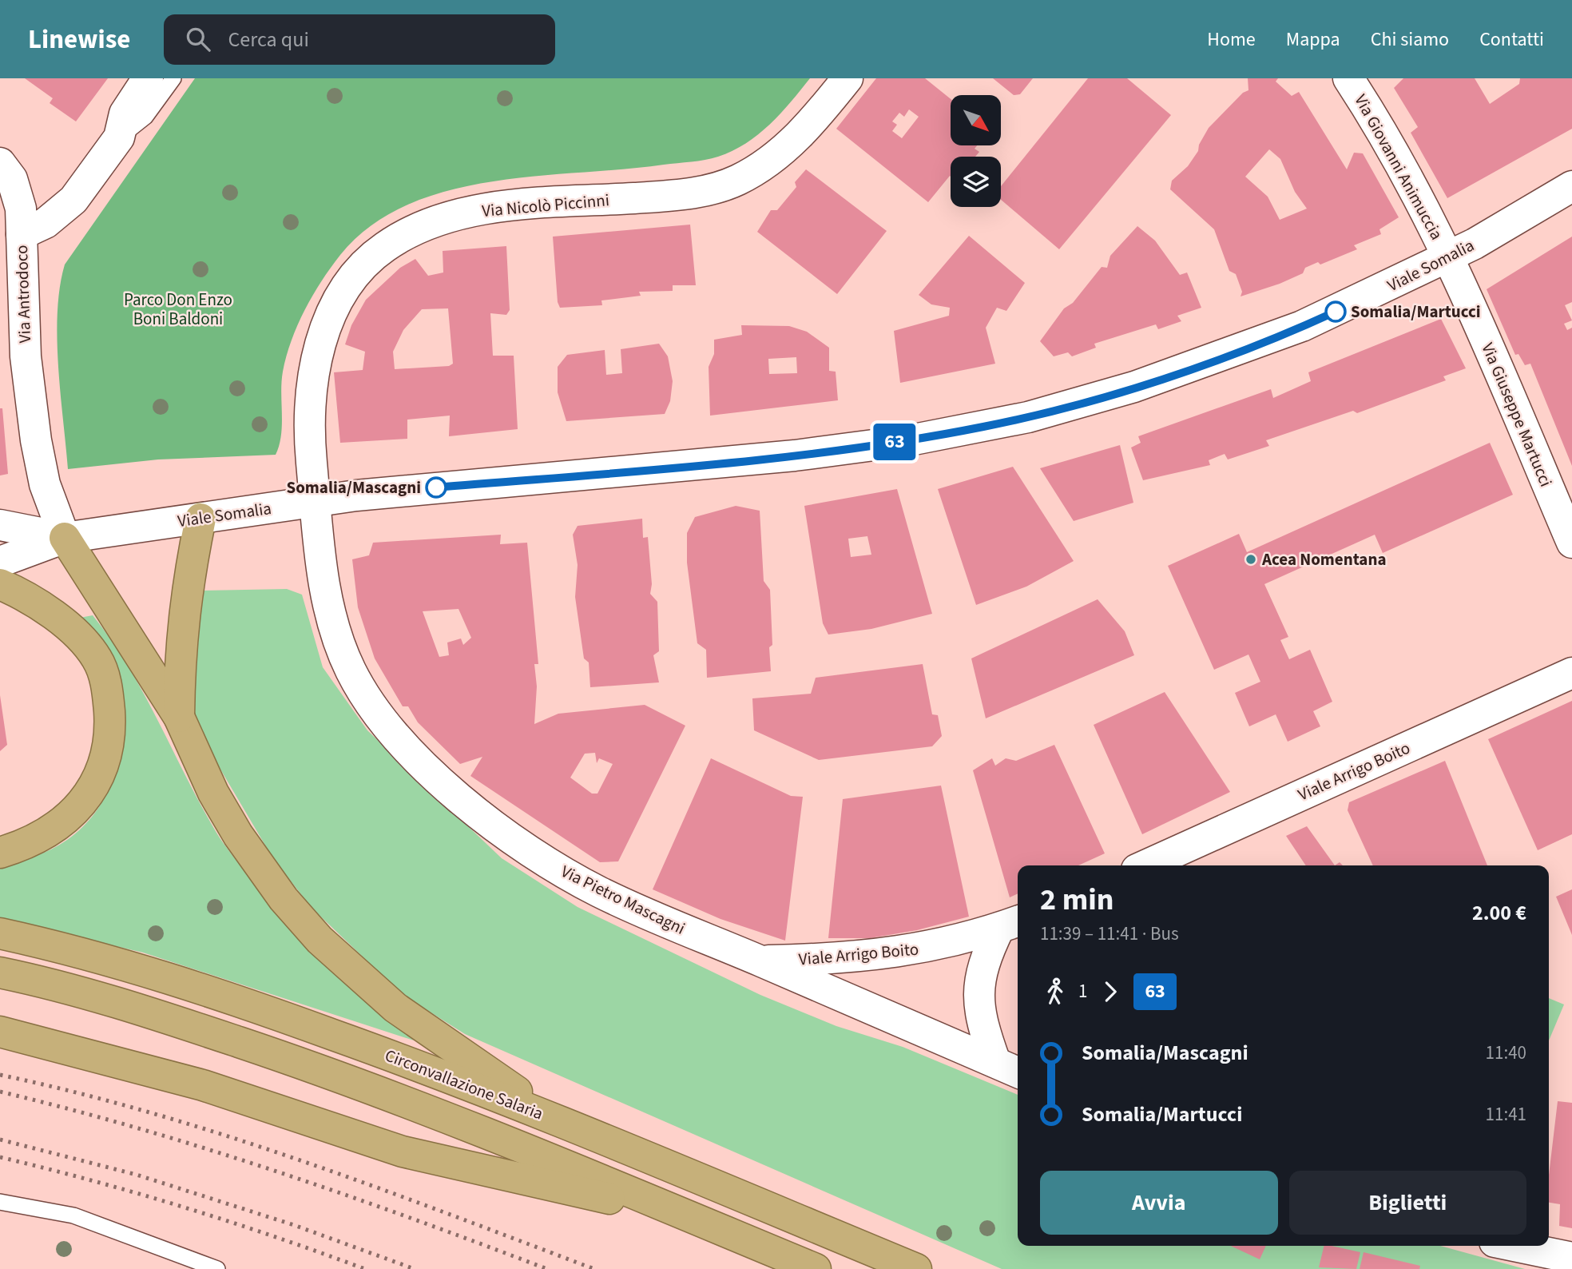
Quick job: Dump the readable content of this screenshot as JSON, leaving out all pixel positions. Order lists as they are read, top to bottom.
{
  "streets": {
    "highway": ["Circonvallazione Salaria"],
    "street": [
      "Via Giovanni Animuccia",
      "Via Nicolò Piccinni",
      "Viale Somalia",
      "Via Antrodoco",
      "Via Giuseppe Martucci",
      "Viale Arrigo Boito",
      "Via Pietro Mascagni"
    ]
  },
  "crossings": [
    ["Via Giovanni Animuccia", "Viale Somalia"],
    ["Via Giovanni Animuccia", "Via Giuseppe Martucci"],
    ["Via Nicolò Piccinni", "Viale Somalia"],
    ["Via Nicolò Piccinni", "Via Pietro Mascagni"],
    ["Viale Somalia", "Via Antrodoco"],
    ["Viale Somalia", "Via Giuseppe Martucci"],
    ["Viale Somalia", "Via Pietro Mascagni"],
    ["Viale Arrigo Boito", "Via Pietro Mascagni"]
  ],
  "parks": ["Parco Don Enzo Boni Baldoni"],
  "places": ["Somalia/Martucci", "Somalia/Mascagni", "Acea Nomentana"],
  "lines": ["bus line 63"],
  "north": "bottom right",
  "page": {
    "header": "Linewise",
    "search": "Cerca qui",
    "nav": [
      "Home",
      "Mappa",
      "Chi siamo",
      "Contatti"
    ],
    "on_map": "63",
    "heading": ["2 min", "11:39 – 11:41 · Bus", "2.00 €"],
    "legs": ["1", "63"],
    "list": [
      {
        "name": "Somalia/Mascagni",
        "value": "11:40"
      },
      {
        "name": "Somalia/Martucci",
        "value": "11:41"
      }
    ],
    "buttons": ["Avvia", "Biglietti"]
  }
}
